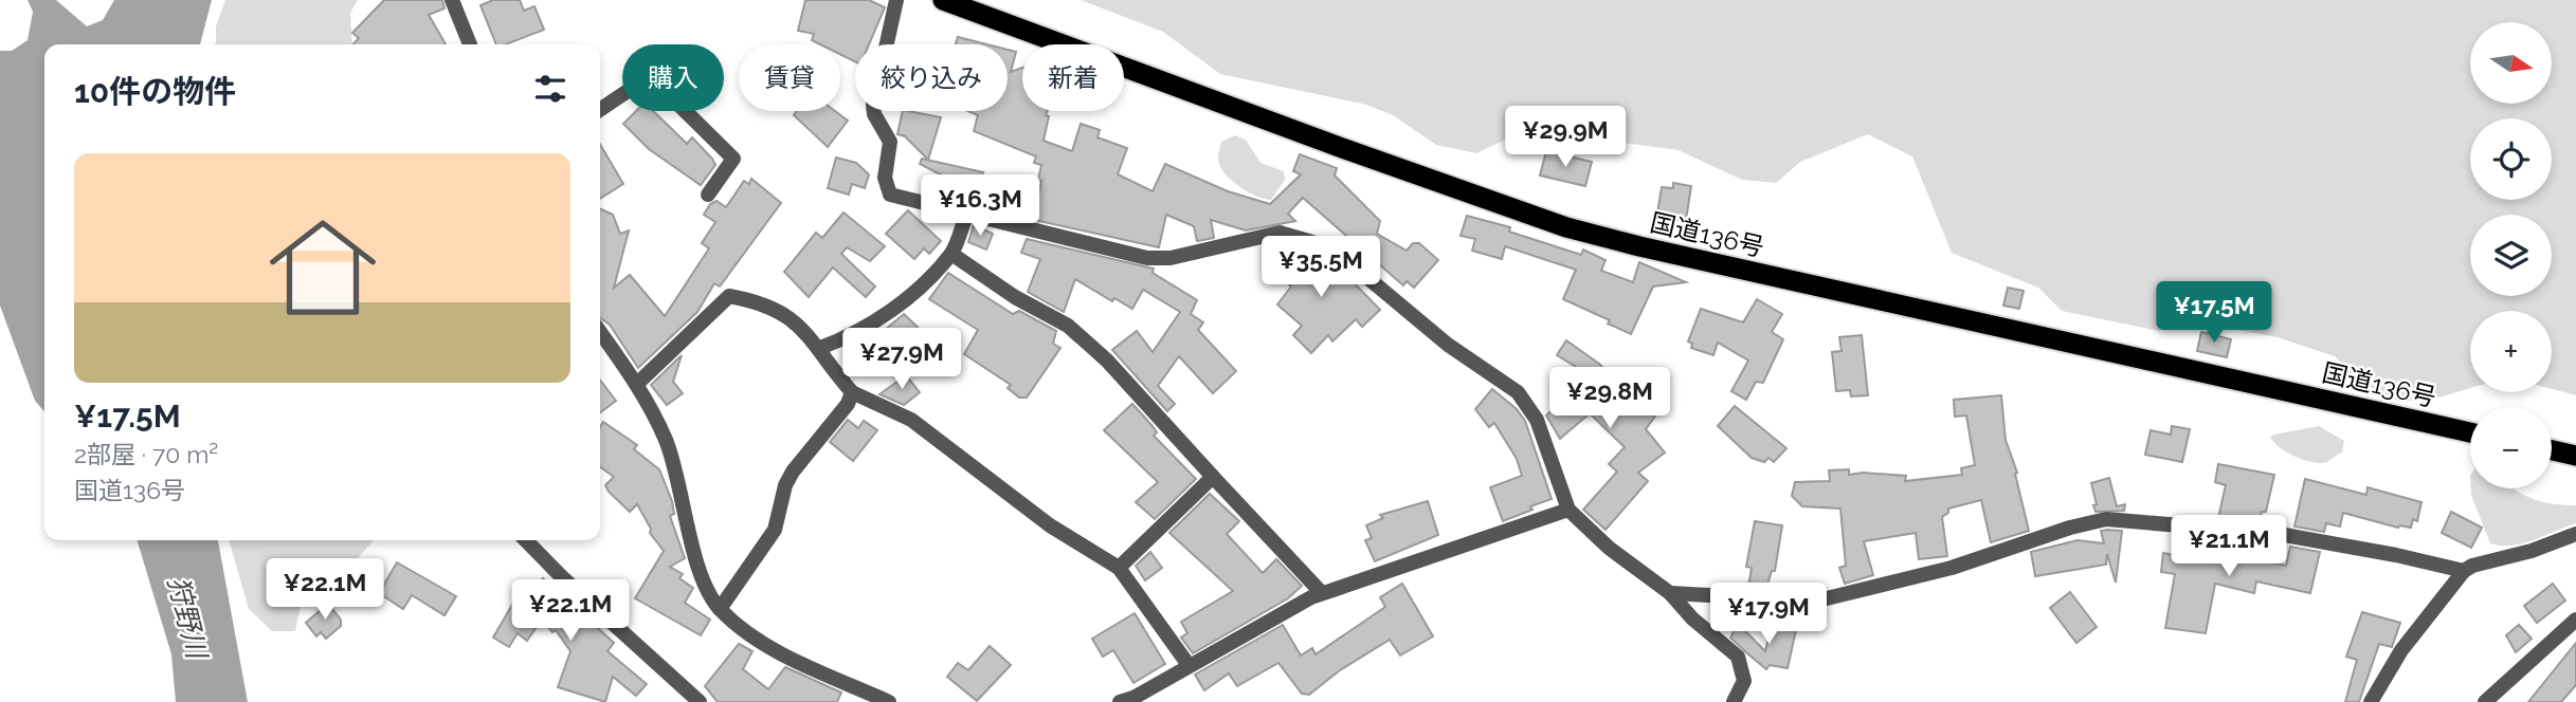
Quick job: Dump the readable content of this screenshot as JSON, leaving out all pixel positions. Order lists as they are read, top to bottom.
{
  "streets": {
    "highway": ["国道136号"]
  },
  "water": ["狩野川"],
  "north": "right",
  "page": {
    "map_buttons": ["+", "−"],
    "chip": [
      "購入",
      "賃貸",
      "絞り込み",
      "新着"
    ],
    "heading": "10件の物件",
    "price": [
      "¥29.9M",
      "¥16.3M",
      "¥35.5M",
      "¥17.5M",
      "¥27.9M",
      "¥29.8M",
      "¥21.1M",
      "¥22.1M",
      "¥22.1M",
      "¥17.9M"
    ],
    "list": [
      {
        "name": "¥17.5M",
        "note": "2部屋 · 70 m² · 国道136号"
      }
    ]
  }
}
